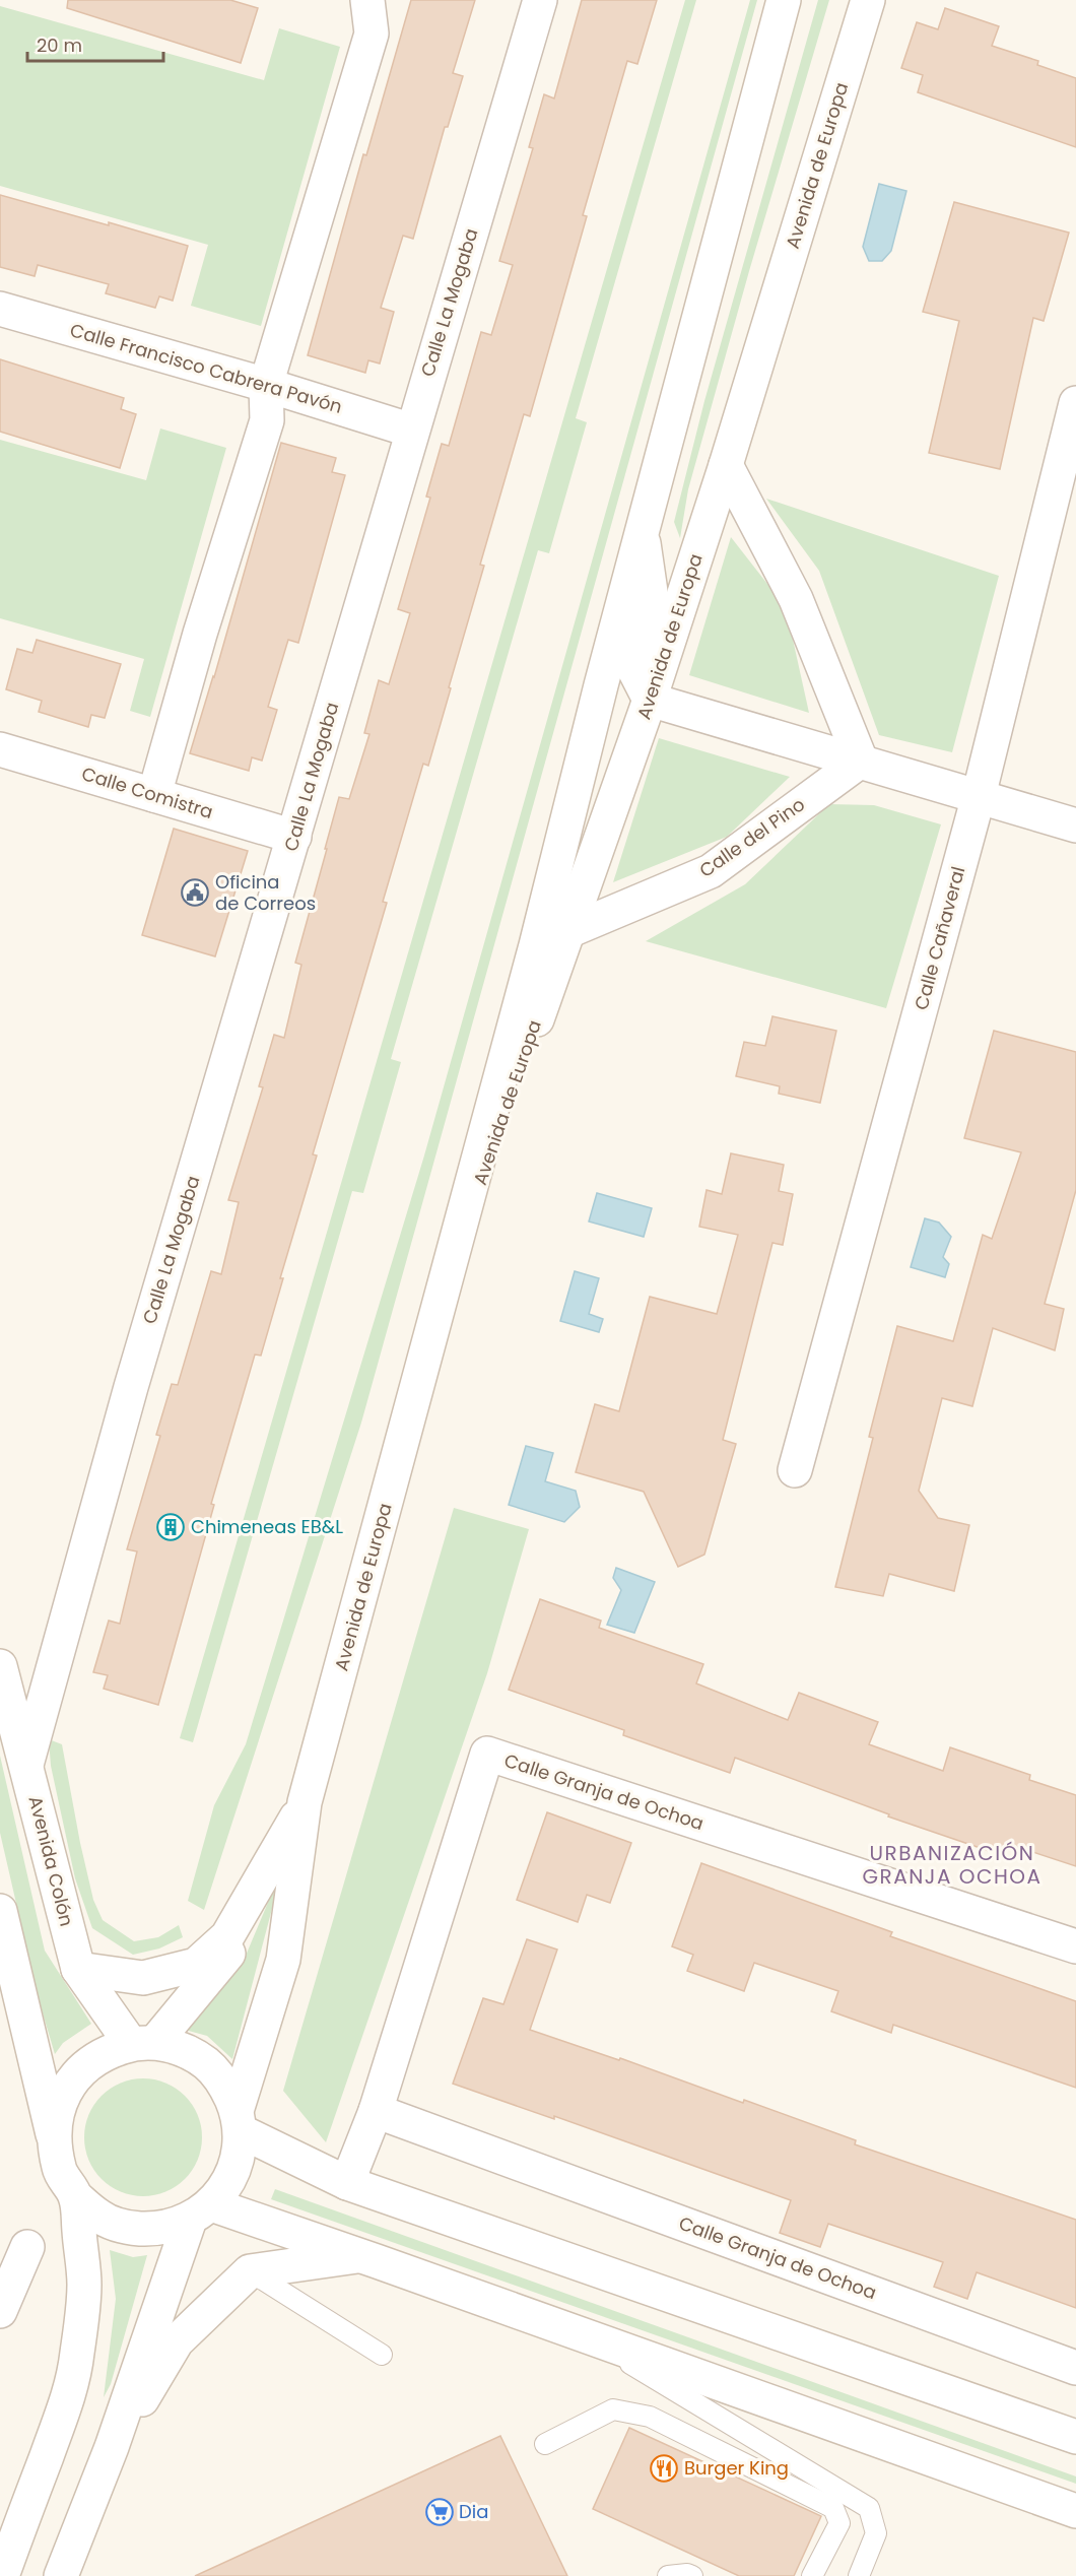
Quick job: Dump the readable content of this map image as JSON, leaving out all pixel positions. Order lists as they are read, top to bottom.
{
  "streets": {
    "main road": [
      "Avenida de Europa",
      "Calle La Mogaba",
      "Calle Francisco Cabrera Pavón",
      "Calle Comistra",
      "Calle del Pino",
      "Calle Cañaveral",
      "Calle Granja de Ochoa",
      "Avenida Colón"
    ]
  },
  "crossings": [
    ["Avenida de Europa", "Calle del Pino"],
    ["Avenida de Europa", "Avenida Colón"],
    ["Calle La Mogaba", "Calle Francisco Cabrera Pavón"],
    ["Calle La Mogaba", "Calle Comistra"],
    ["Calle La Mogaba", "Avenida Colón"]
  ],
  "districts": ["URBANIZACIÓN GRANJA OCHOA"],
  "places": {
    "public building": ["Oficina de Correos"],
    "building": ["Chimeneas EB&L"],
    "restaurant": ["Burger King"],
    "supermarket": ["Dia"]
  },
  "scale_bar": "20 m"
}
